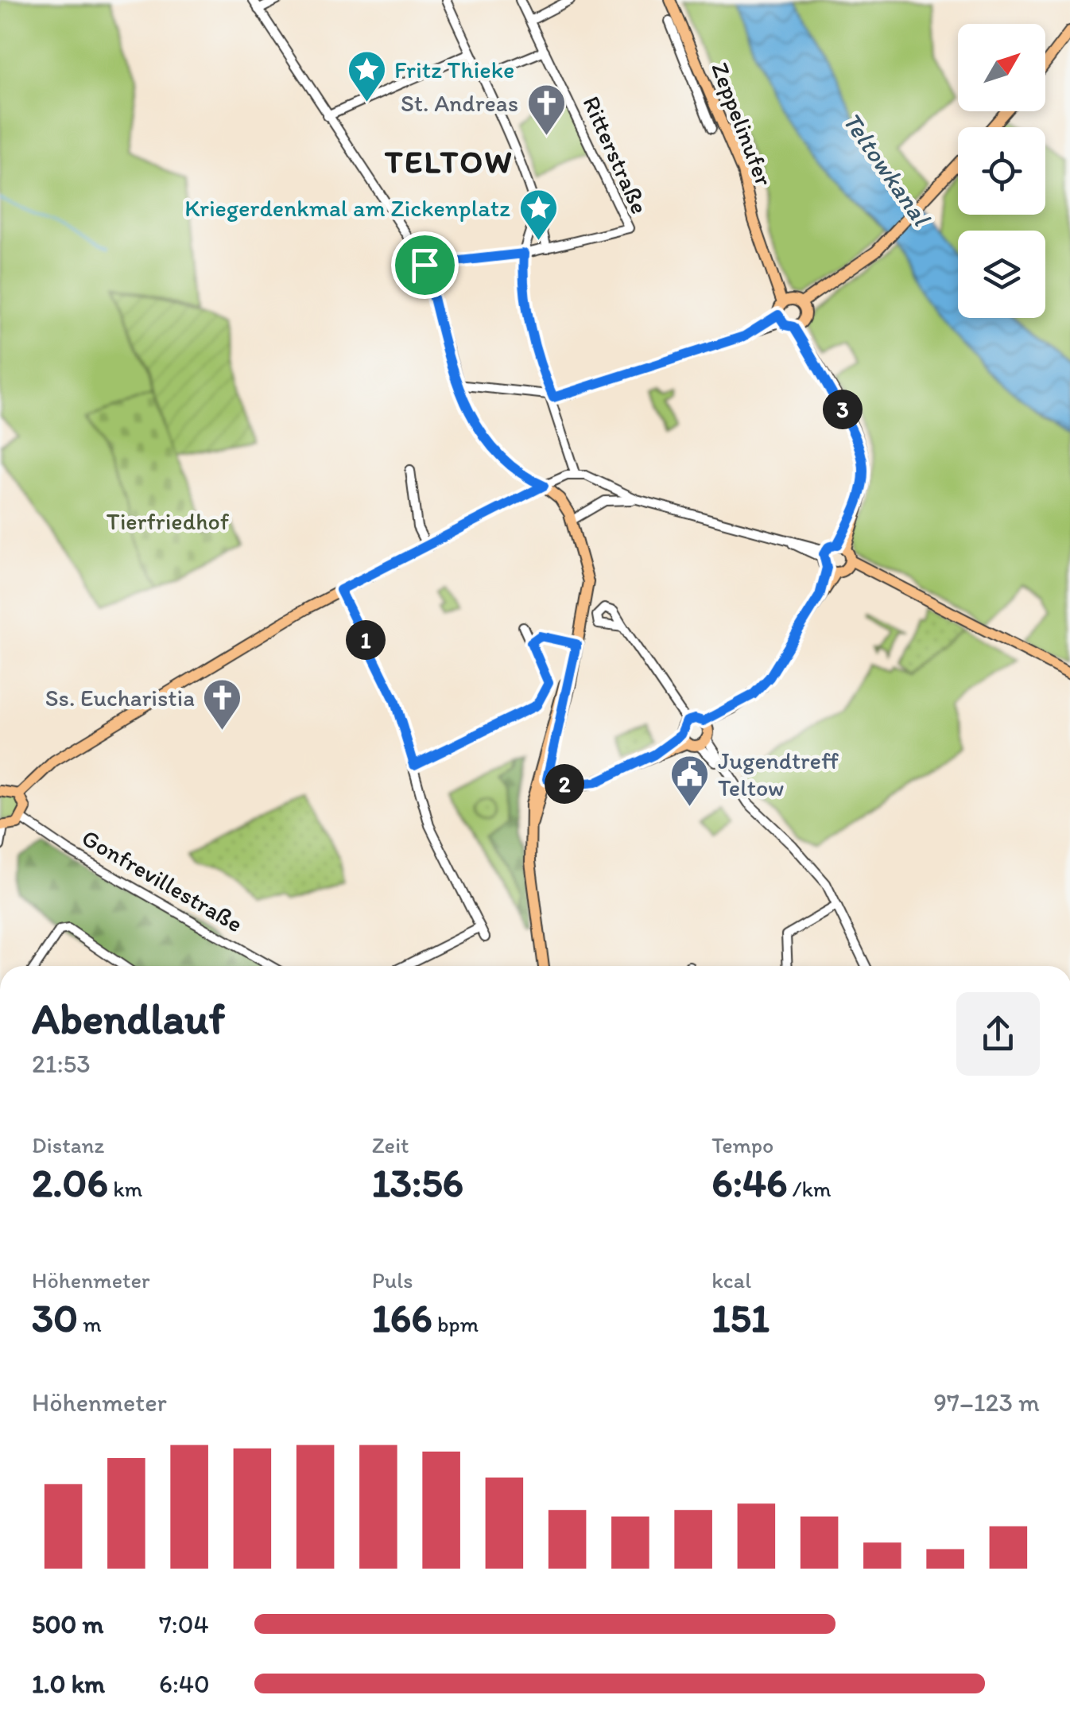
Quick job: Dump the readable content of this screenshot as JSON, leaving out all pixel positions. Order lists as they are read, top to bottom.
{
  "streets": {
    "main road": ["Zeppelinufer"],
    "street": ["Ritterstraße", "Gonfrevillestraße"]
  },
  "districts": ["TELTOW"],
  "water": ["Teltowkanal"],
  "parks": ["Tierfriedhof"],
  "places": {
    "place": ["Fritz Thieke", "Kriegerdenkmal am Zickenplatz"],
    "church": ["St. Andreas", "Ss. Eucharistia"],
    "public building": ["Jugendtreff Teltow"]
  },
  "north": "top right",
  "page": {
    "pins": ["3", "1", "2"],
    "heading": ["Abendlauf", "21:53"],
    "stats": [
      ["Distanz", "2.06 km"],
      ["Zeit", "13:56"],
      ["Tempo", "6:46 /km"],
      ["Höhenmeter", "30 m"],
      ["Puls", "166 bpm"],
      ["kcal", "151"]
    ],
    "chart": ["Höhenmeter", "97–123 m"],
    "list": [
      {
        "name": "500 m",
        "note": "7:04"
      },
      {
        "name": "1.0 km",
        "note": "6:40"
      }
    ]
  }
}
